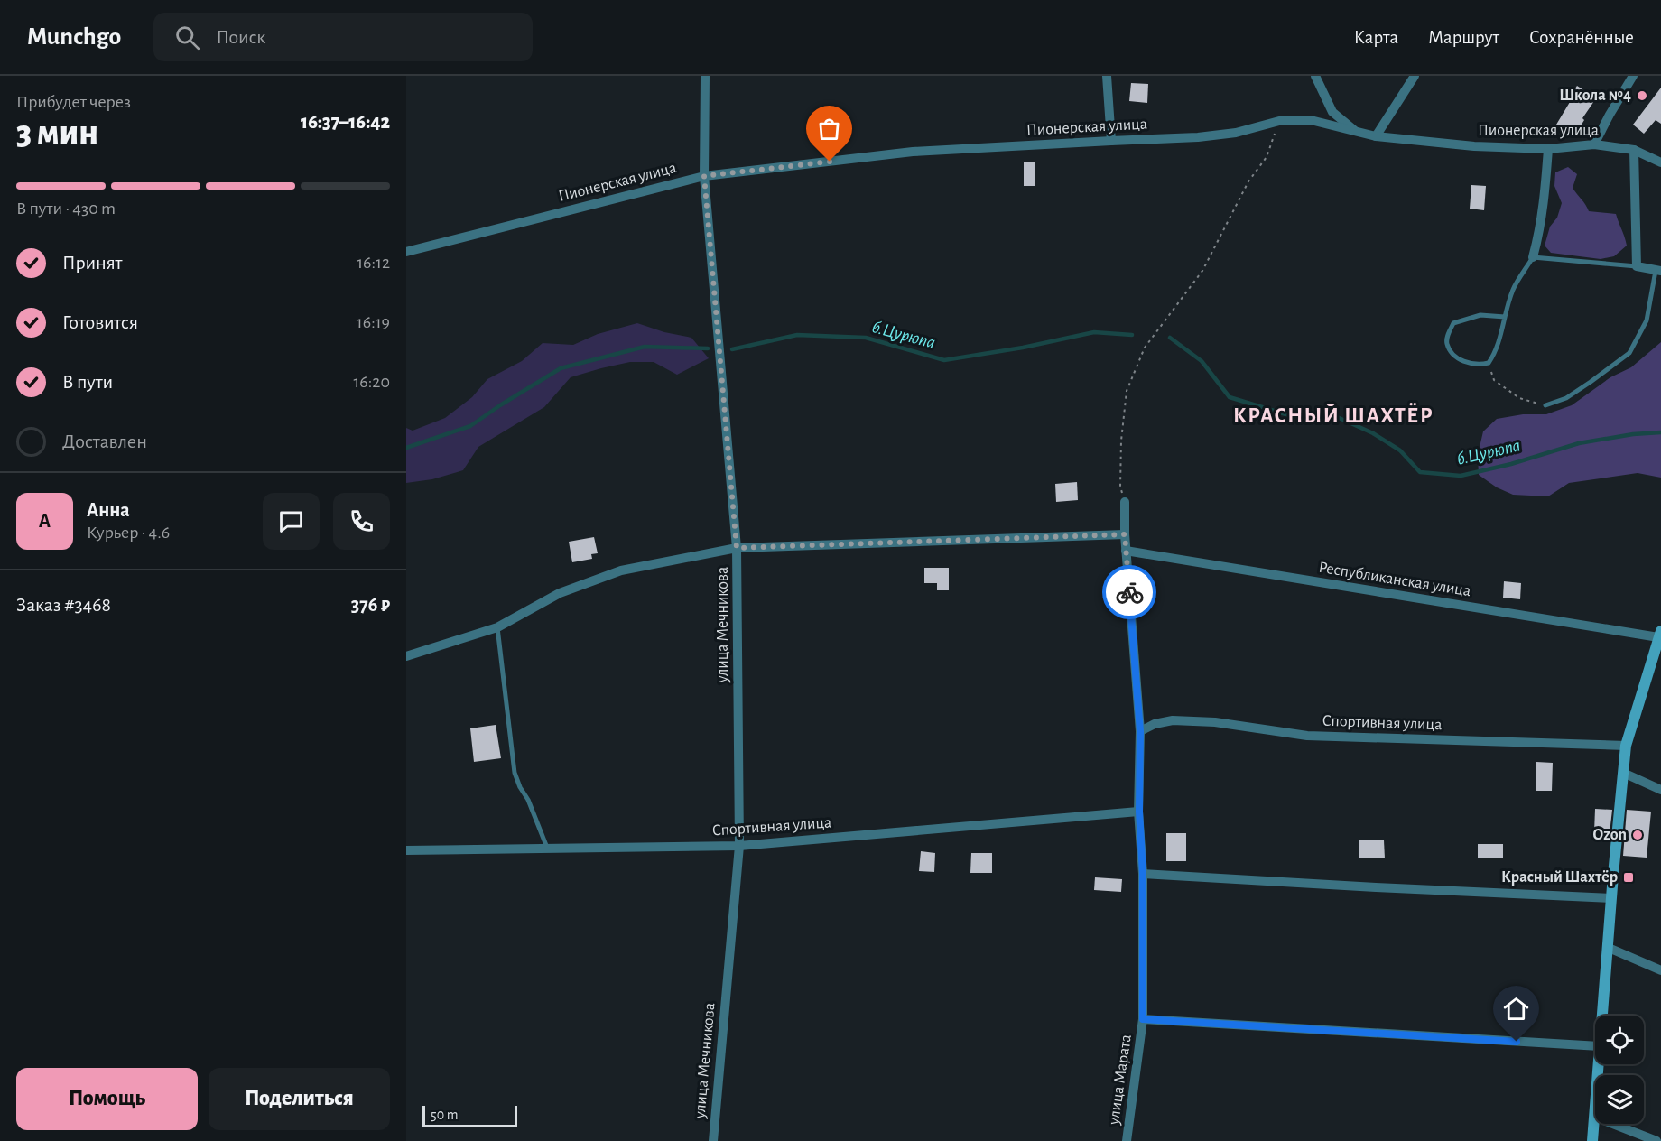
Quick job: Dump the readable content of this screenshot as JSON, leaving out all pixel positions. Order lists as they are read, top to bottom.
{
  "streets": {
    "street": [
      "Пионерская улица",
      "Республиканская улица",
      "улица Мечникова",
      "Спортивная улица",
      "улица Марата"
    ]
  },
  "crossings": [
    ["Пионерская улица", "улица Мечникова"],
    ["Республиканская улица", "улица Марата"],
    ["улица Мечникова", "Спортивная улица"],
    ["Спортивная улица", "улица Марата"]
  ],
  "districts": ["КРАСНЫЙ ШАХТЁР"],
  "water": ["б.Цурюпа"],
  "places": {
    "other": ["Школа №4", "Ozon"],
    "transit": ["Красный Шахтёр"]
  },
  "scale_bar": "50 m",
  "page": {
    "header": "Munchgo",
    "search": "Поиск",
    "nav": ["Карта", "Маршрут", "Сохранённые"],
    "heading": ["3 мин", "Прибудет через", "16:37–16:42"],
    "panel": [
      "Анна",
      "Курьер · 4.6",
      "Заказ #3468",
      "376 ₽"
    ],
    "bar": "В пути · 430 m",
    "list": [
      ["Принят", "16:12"],
      ["Готовится", "16:19"],
      ["В пути", "16:20"],
      "Доставлен"
    ],
    "round": "А",
    "buttons": ["Помощь", "Поделиться"],
    "scale": "50 m"
  }
}
